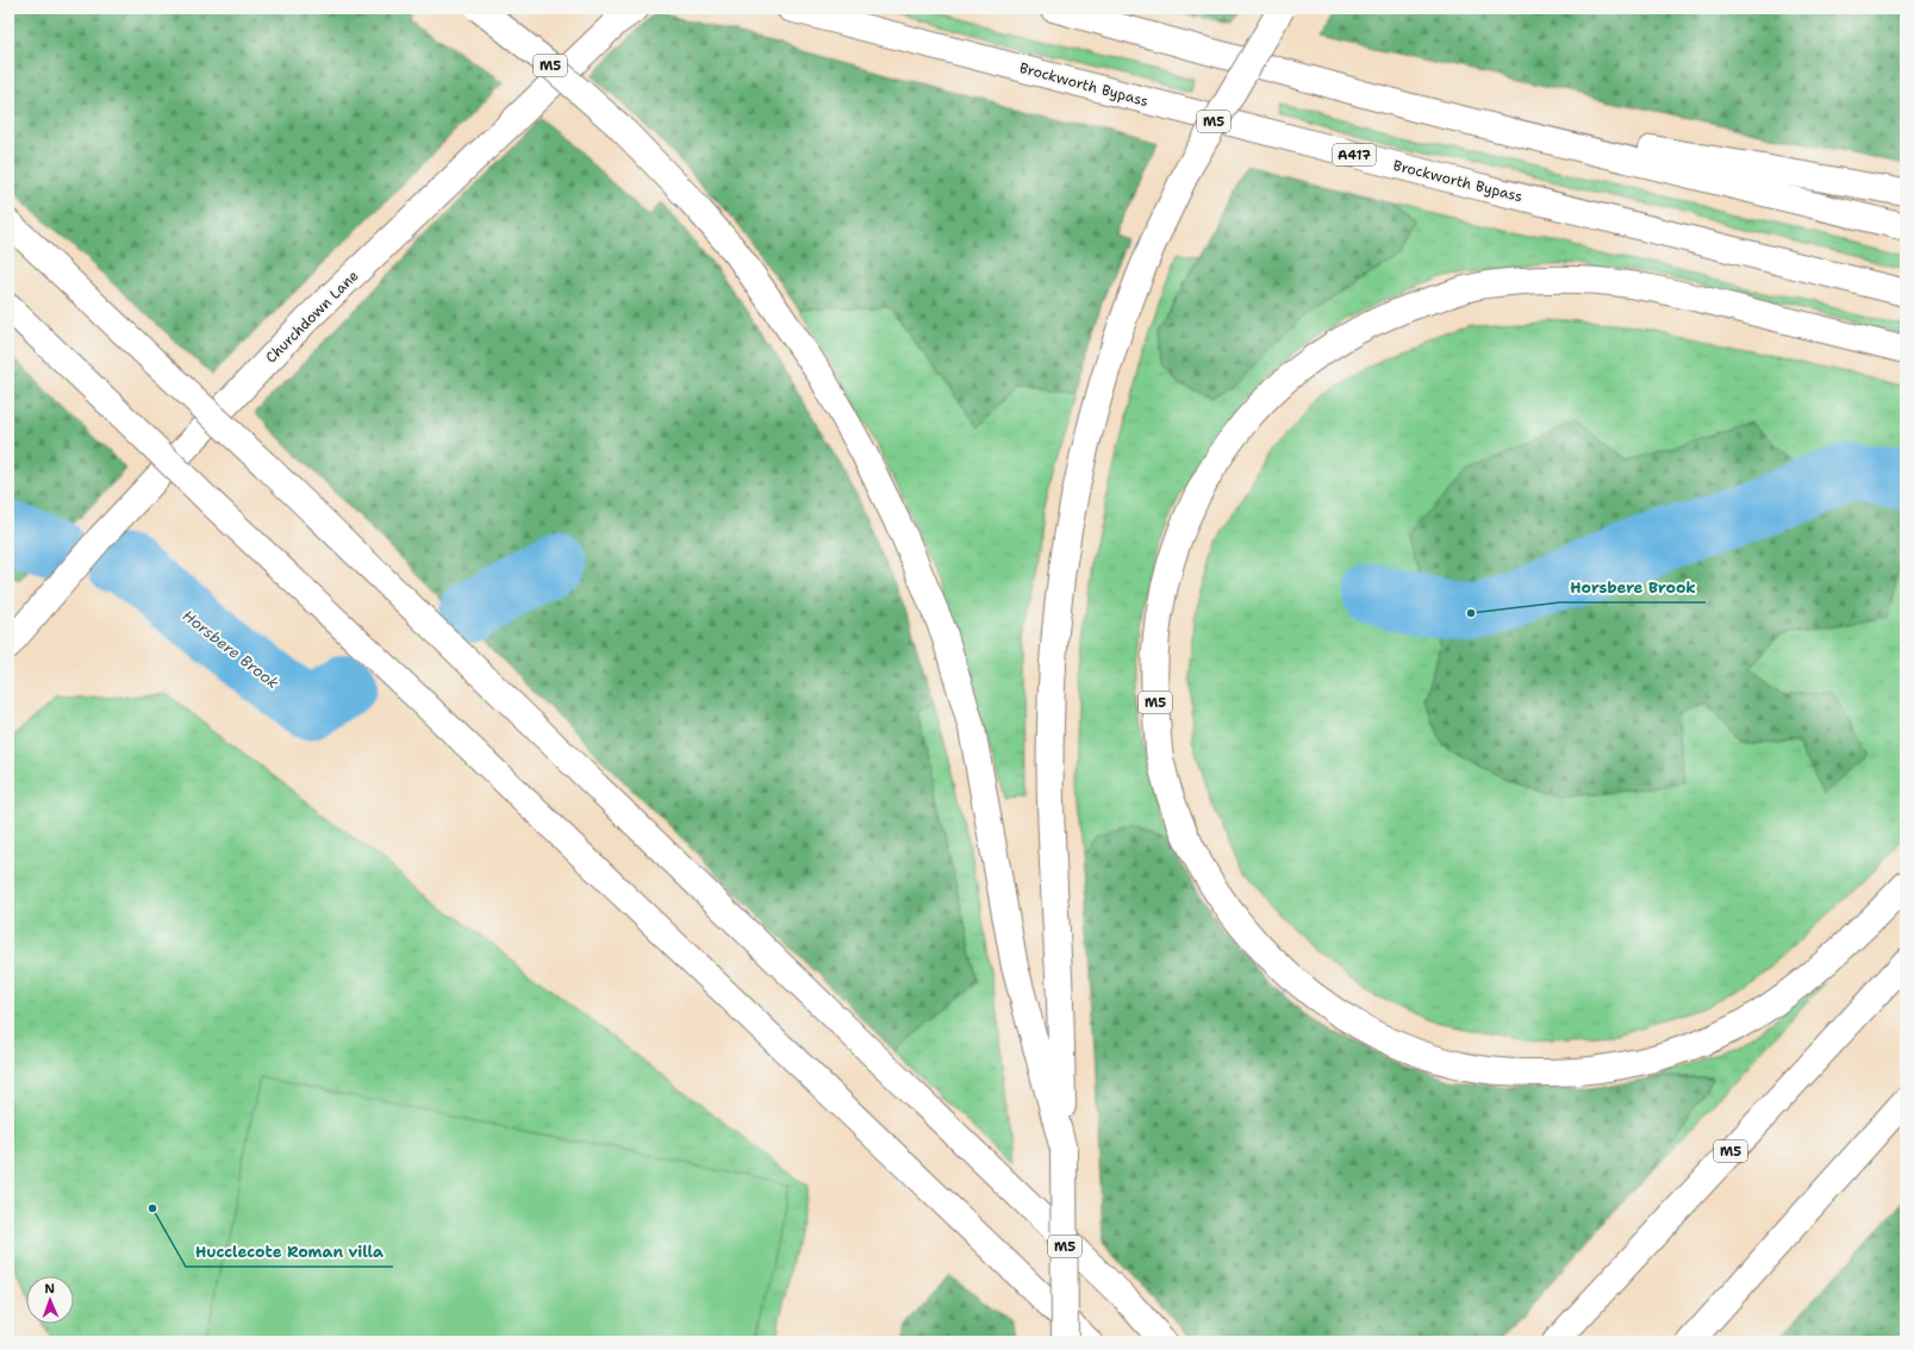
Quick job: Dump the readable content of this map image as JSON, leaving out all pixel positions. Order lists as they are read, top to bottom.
{
  "streets": {
    "main road": [
      "M5",
      "Brockworth Bypass",
      "A417",
      "Churchdown Lane"
    ]
  },
  "water": ["Horsbere Brook"],
  "places": ["Horsbere Brook", "Hucclecote Roman villa"],
  "north": "top"
}
